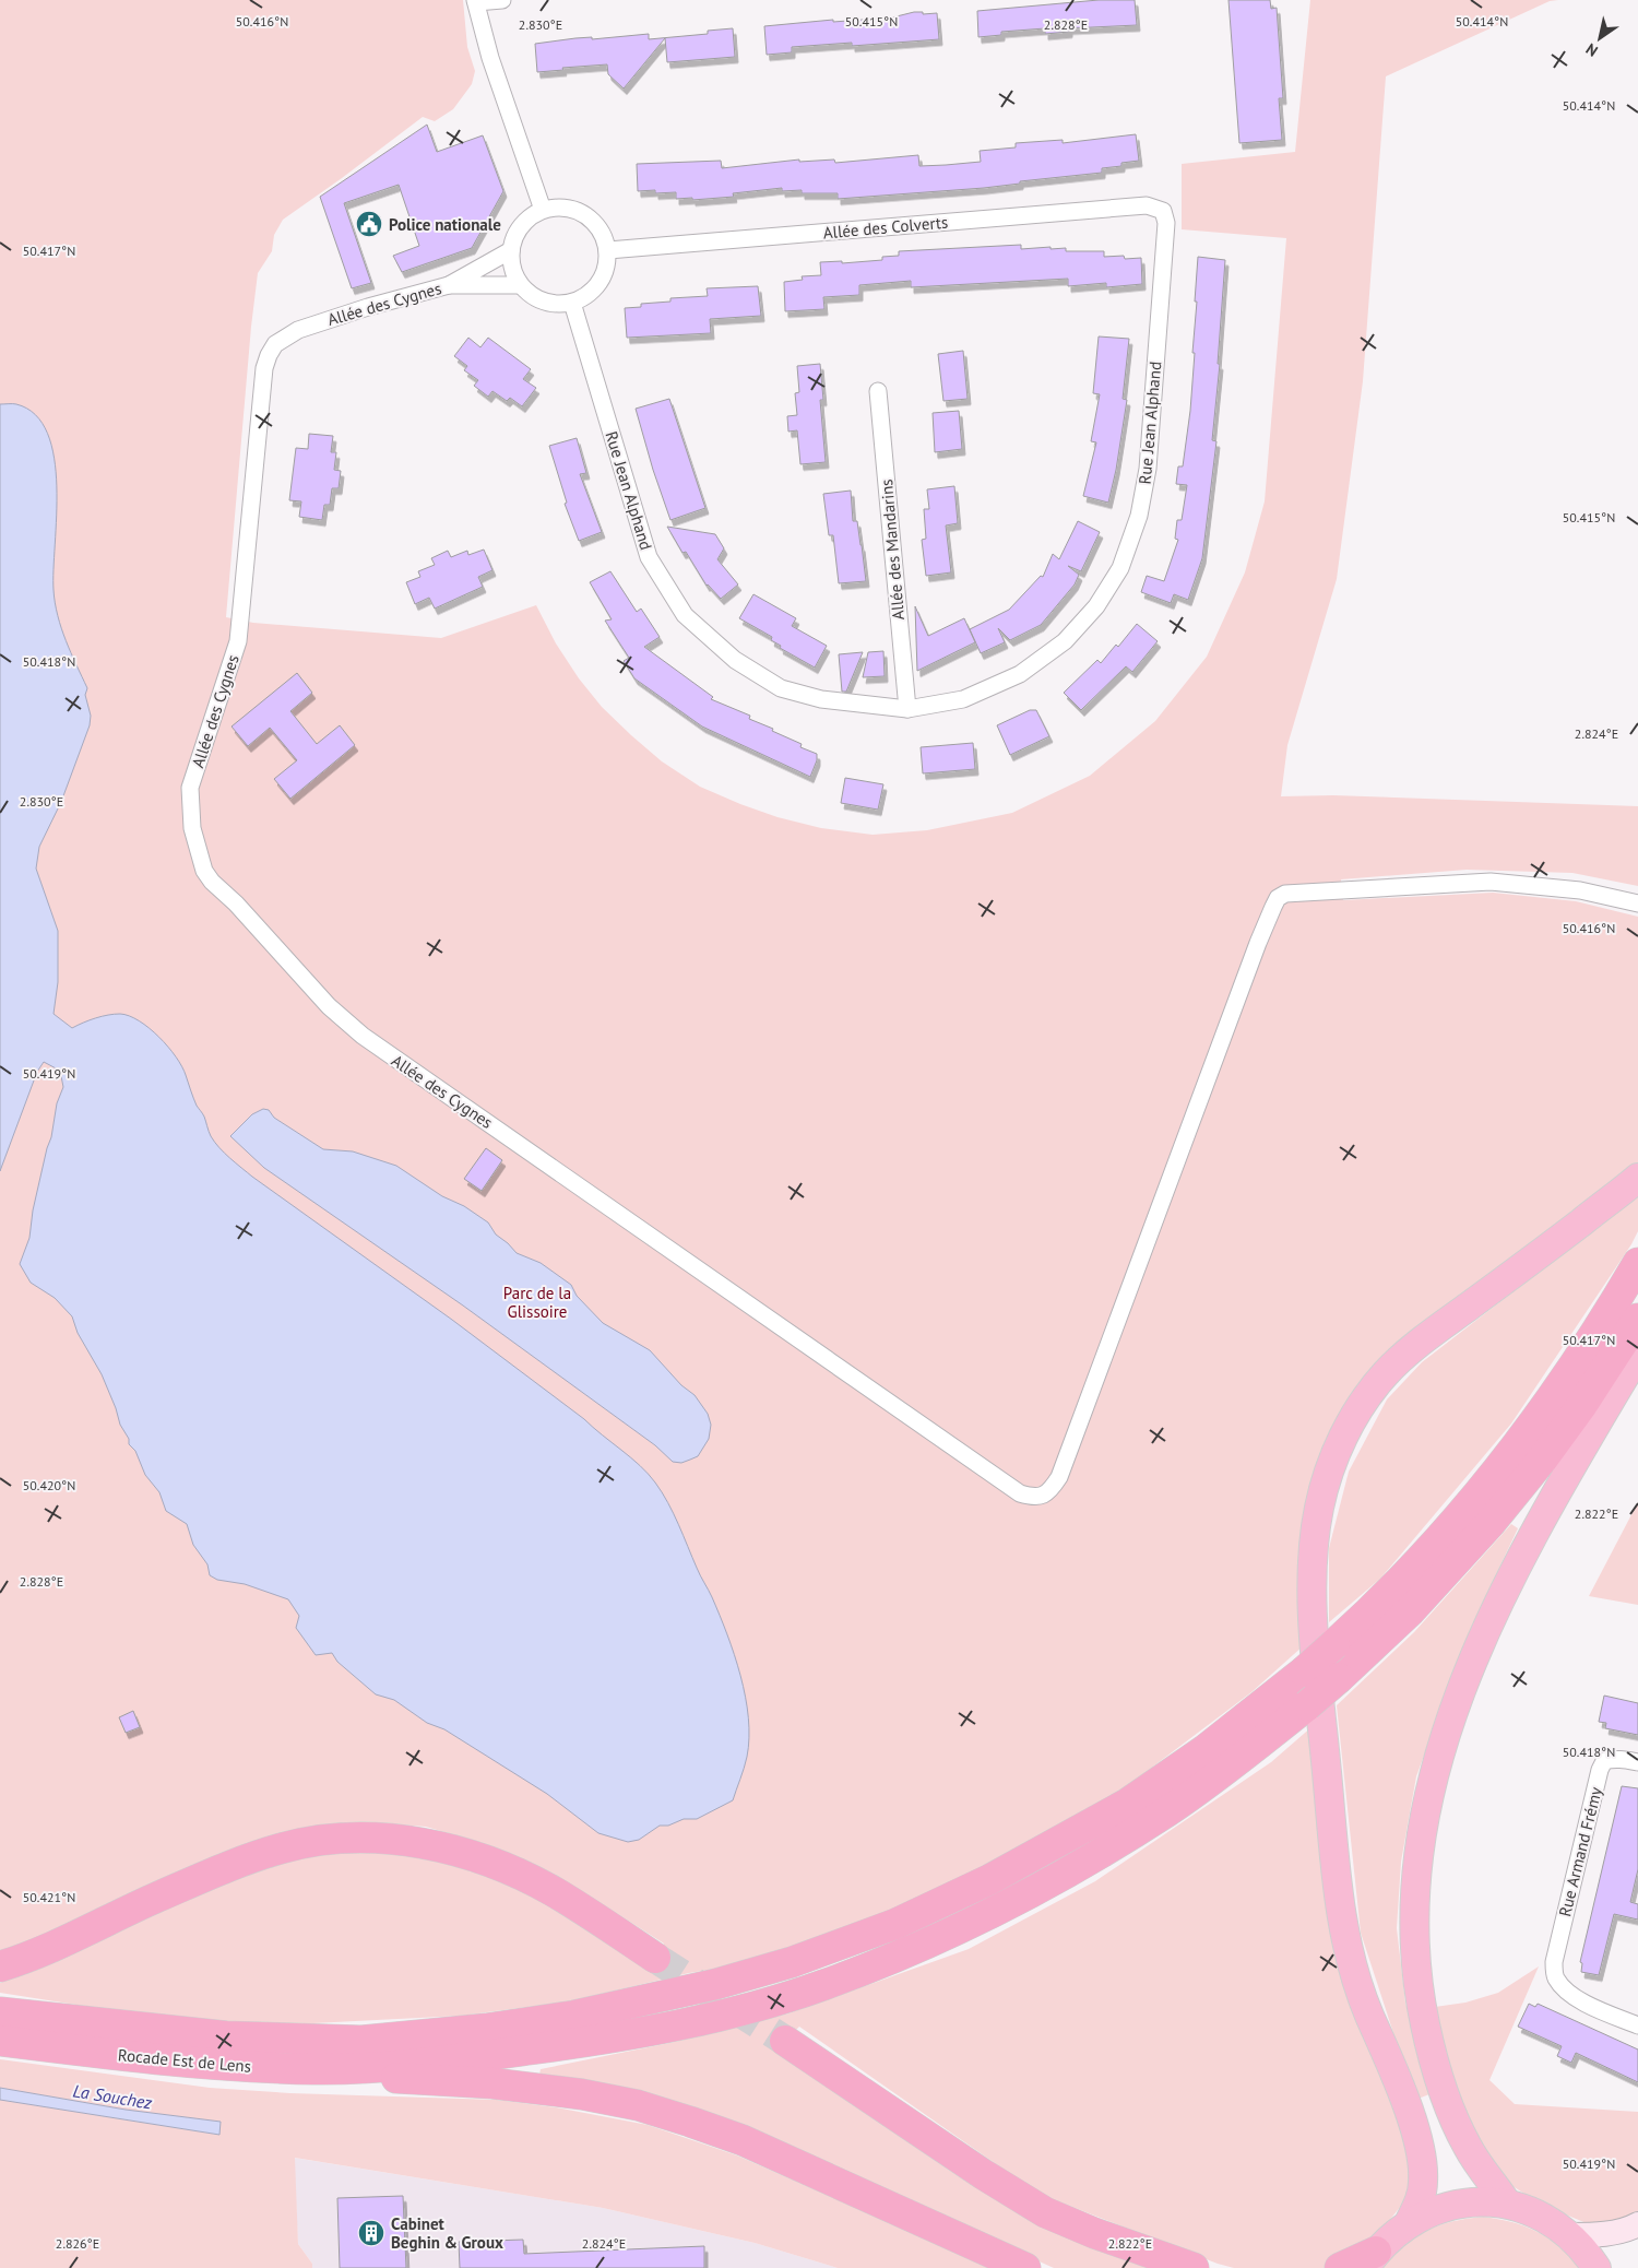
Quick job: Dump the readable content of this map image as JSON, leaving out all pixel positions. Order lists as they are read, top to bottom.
{
  "streets": {
    "highway": ["Rocade Est de Lens"],
    "street": [
      "Allée des Colverts",
      "Allée des Cygnes",
      "Rue Jean Alphand",
      "Allée des Mandarins",
      "Rue Armand Frémy"
    ]
  },
  "crossings": [
    ["Allée des Colverts", "Allée des Cygnes"],
    ["Allée des Colverts", "Rue Jean Alphand"],
    ["Allée des Cygnes", "Rue Jean Alphand"],
    ["Rue Jean Alphand", "Allée des Mandarins"]
  ],
  "water": ["La Souchez"],
  "parks": ["Parc de la Glissoire"],
  "places": {
    "public building": ["Police nationale"],
    "building": ["Cabinet Beghin & Groux"]
  },
  "north": "bottom left",
  "coordinates": [
    "50.416°N",
    "50.415°N",
    "50.414°N",
    "2.830°E",
    "2.828°E",
    "50.417°N",
    "50.418°N",
    "2.824°E",
    "50.419°N",
    "50.420°N",
    "2.822°E",
    "50.421°N",
    "2.826°E"
  ]
}
